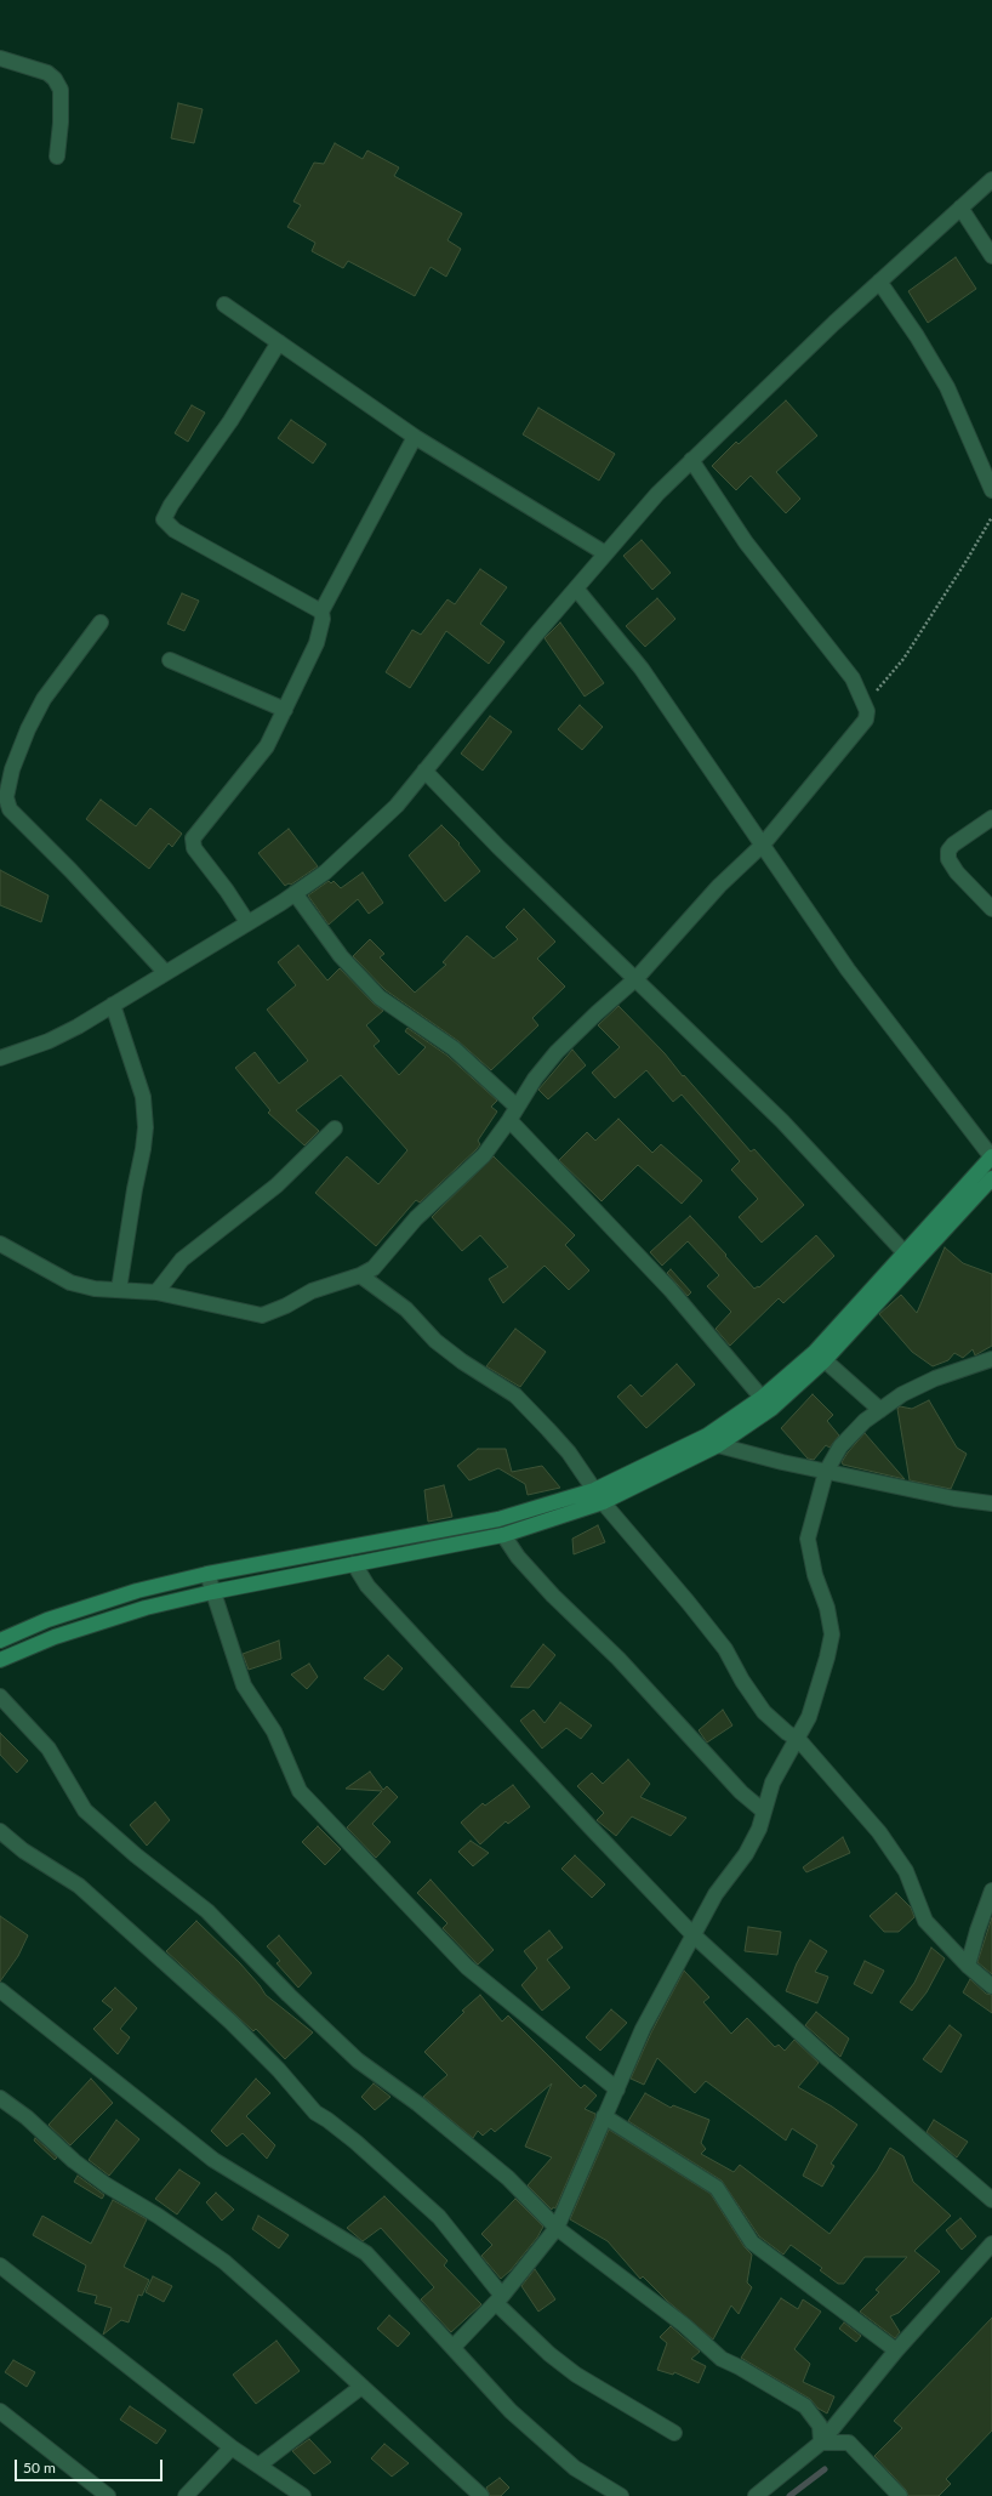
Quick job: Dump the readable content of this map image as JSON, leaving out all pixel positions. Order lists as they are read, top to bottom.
{
  "scale_bar": "50 m"
}
